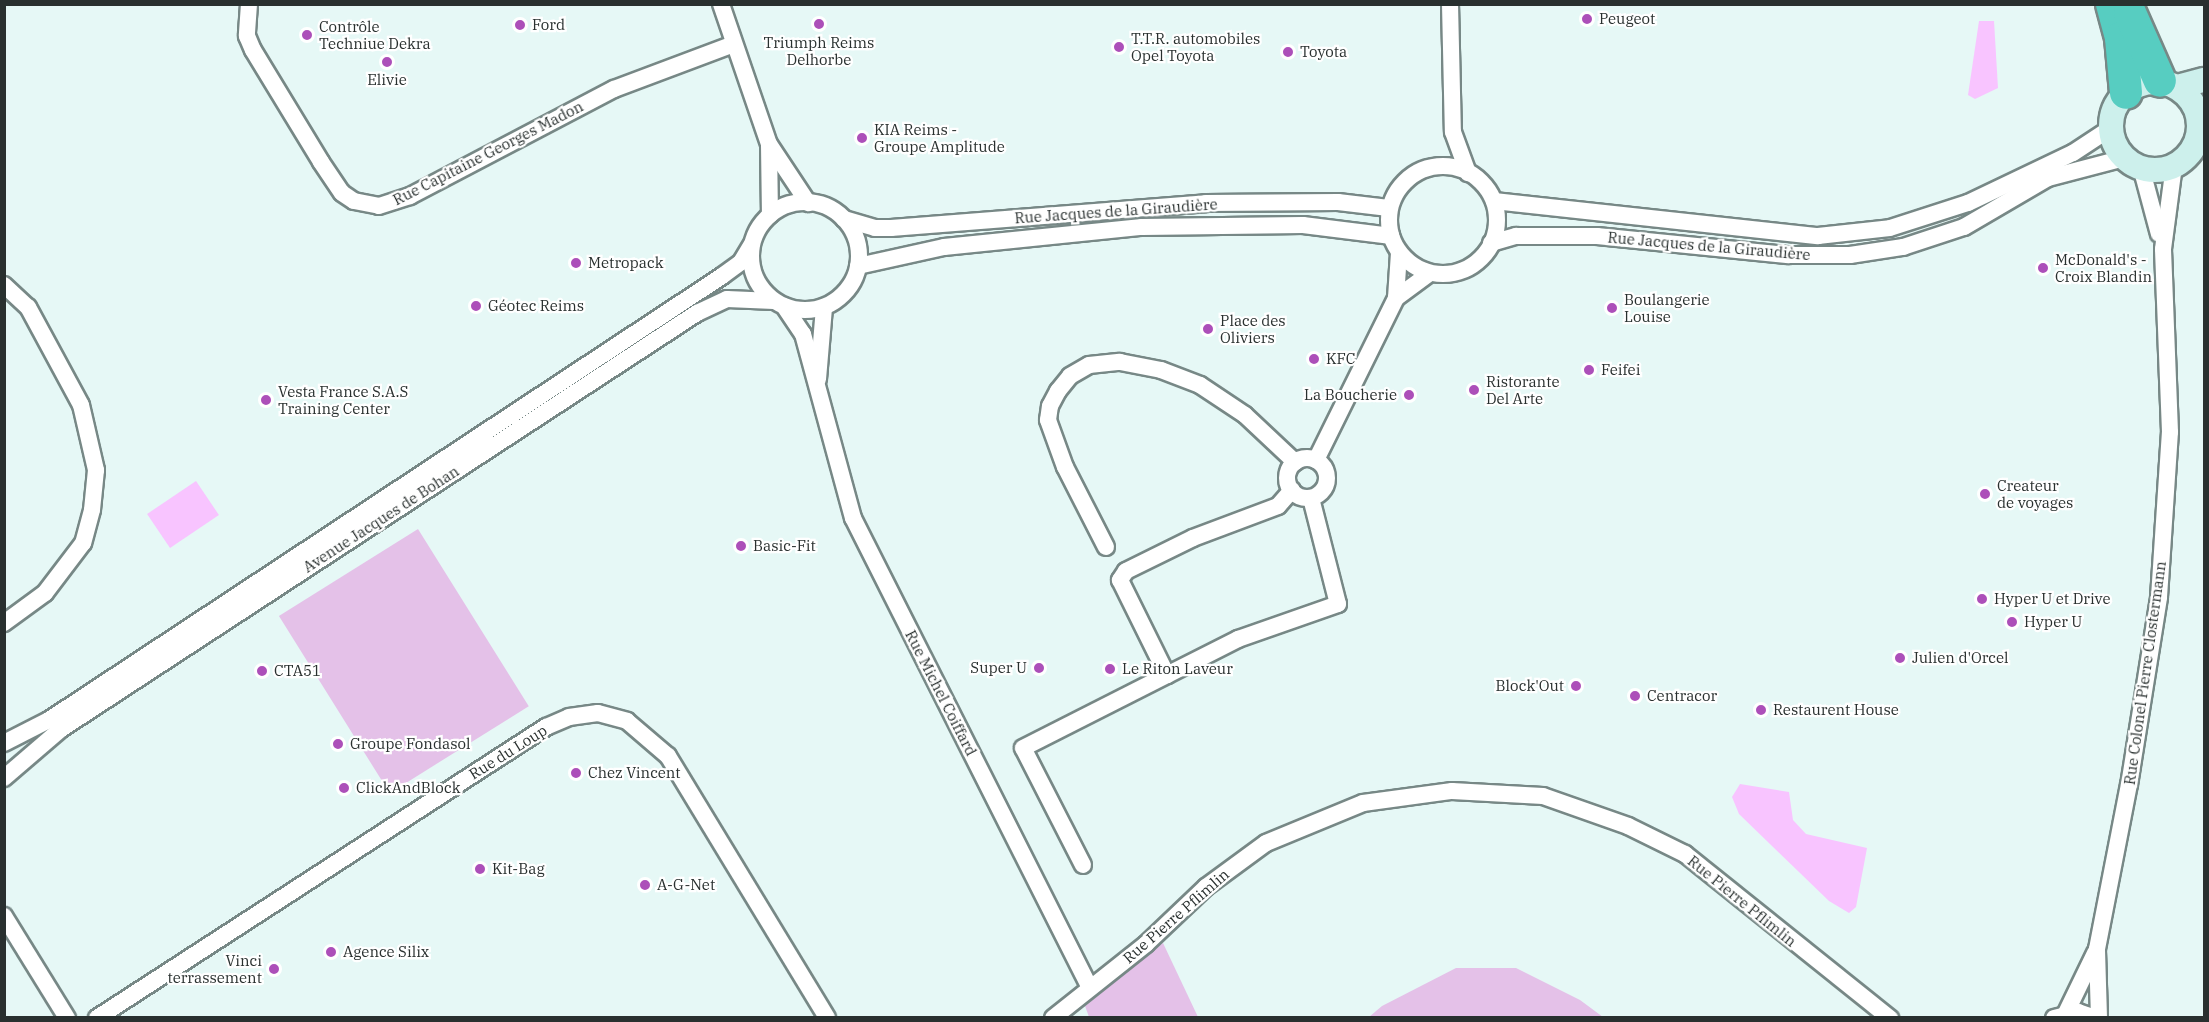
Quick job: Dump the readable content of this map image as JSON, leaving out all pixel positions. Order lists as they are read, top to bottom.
{
  "streets": {
    "street": [
      "Rue Capitaine Georges Madon",
      "Rue Jacques de la Giraudière",
      "Avenue Jacques de Bohan",
      "Rue Colonel Pierre Clostermann",
      "Rue Michel Coiffard",
      "Rue du Loup",
      "Rue Pierre Pflimlin"
    ]
  },
  "crossings": [
    ["Rue Jacques de la Giraudière", "Avenue Jacques de Bohan"],
    ["Rue Jacques de la Giraudière", "Rue Colonel Pierre Clostermann"],
    ["Rue Jacques de la Giraudière", "Rue Michel Coiffard"],
    ["Avenue Jacques de Bohan", "Rue Michel Coiffard"],
    ["Rue Michel Coiffard", "Rue Pierre Pflimlin"]
  ],
  "places": [
    "Peugeot",
    "Triumph Reims Delhorbe",
    "Ford",
    "Contrôle Techniue Dekra",
    "T.T.R. automobiles Opel Toyota",
    "Toyota",
    "Elivie",
    "KIA Reims - Groupe Amplitude",
    "Metropack",
    "McDonald's - Croix Blandin",
    "Géotec Reims",
    "Boulangerie Louise",
    "Place des Oliviers",
    "KFC",
    "Feifei",
    "Ristorante Del Arte",
    "La Boucherie",
    "Vesta France S.A.S Training Center",
    "Createur de voyages",
    "Basic-Fit",
    "Hyper U et Drive",
    "Hyper U",
    "Julien d'Orcel",
    "Super U",
    "Le Riton Laveur",
    "CTA51",
    "Block'Out",
    "Centracor",
    "Restaurent House",
    "Groupe Fondasol",
    "Chez Vincent",
    "ClickAndBlock",
    "Kit-Bag",
    "A-G-Net",
    "Agence Silix",
    "Vinci terrassement"
  ]
}
